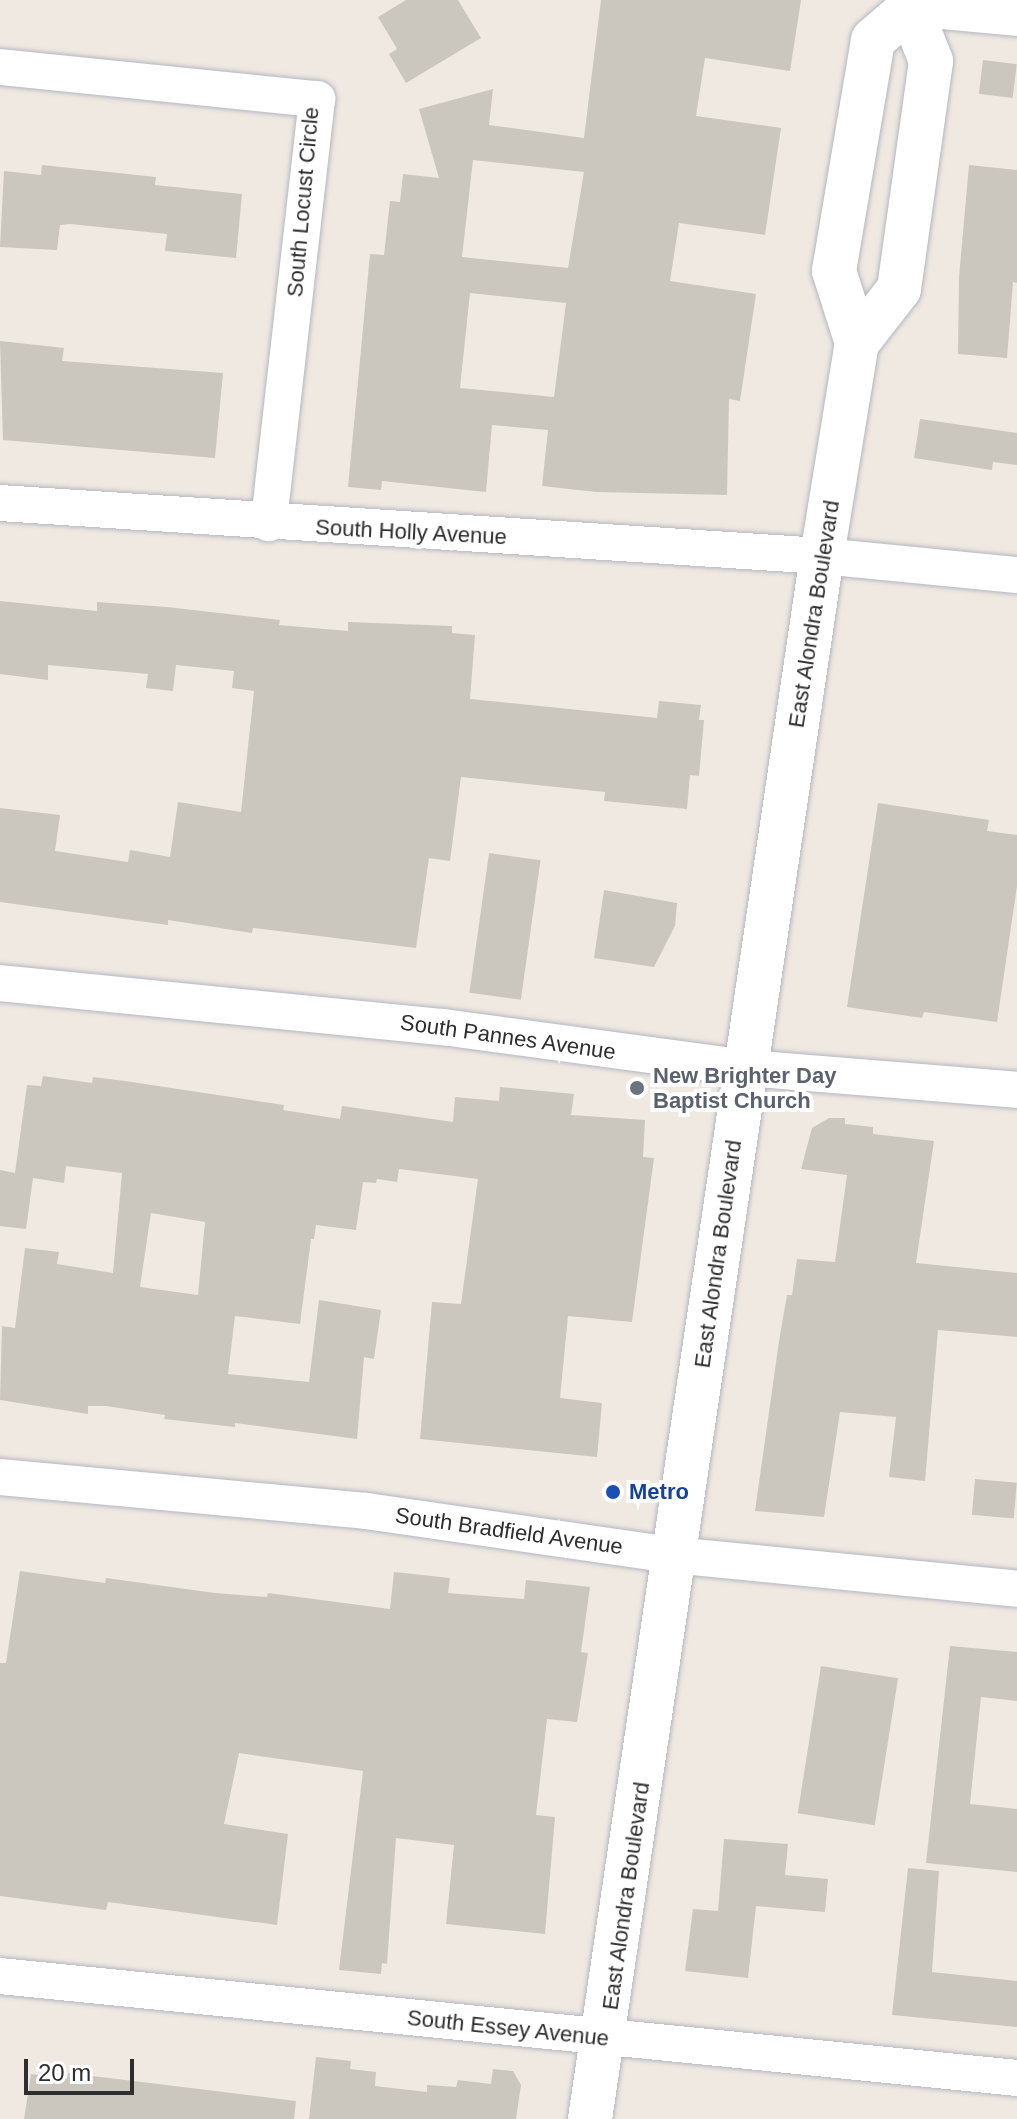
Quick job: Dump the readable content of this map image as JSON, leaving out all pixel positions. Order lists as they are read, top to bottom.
{
  "streets": {
    "main road": ["East Alondra Boulevard"],
    "street": [
      "South Locust Circle",
      "South Holly Avenue",
      "South Pannes Avenue",
      "South Bradfield Avenue",
      "South Essey Avenue"
    ]
  },
  "crossings": [
    ["South Locust Circle", "South Holly Avenue"],
    ["South Holly Avenue", "East Alondra Boulevard"],
    ["East Alondra Boulevard", "South Pannes Avenue"],
    ["East Alondra Boulevard", "South Bradfield Avenue"],
    ["East Alondra Boulevard", "South Essey Avenue"]
  ],
  "places": ["New Brighter Day Baptist Church", "Metro"],
  "scale_bar": "20 m"
}
